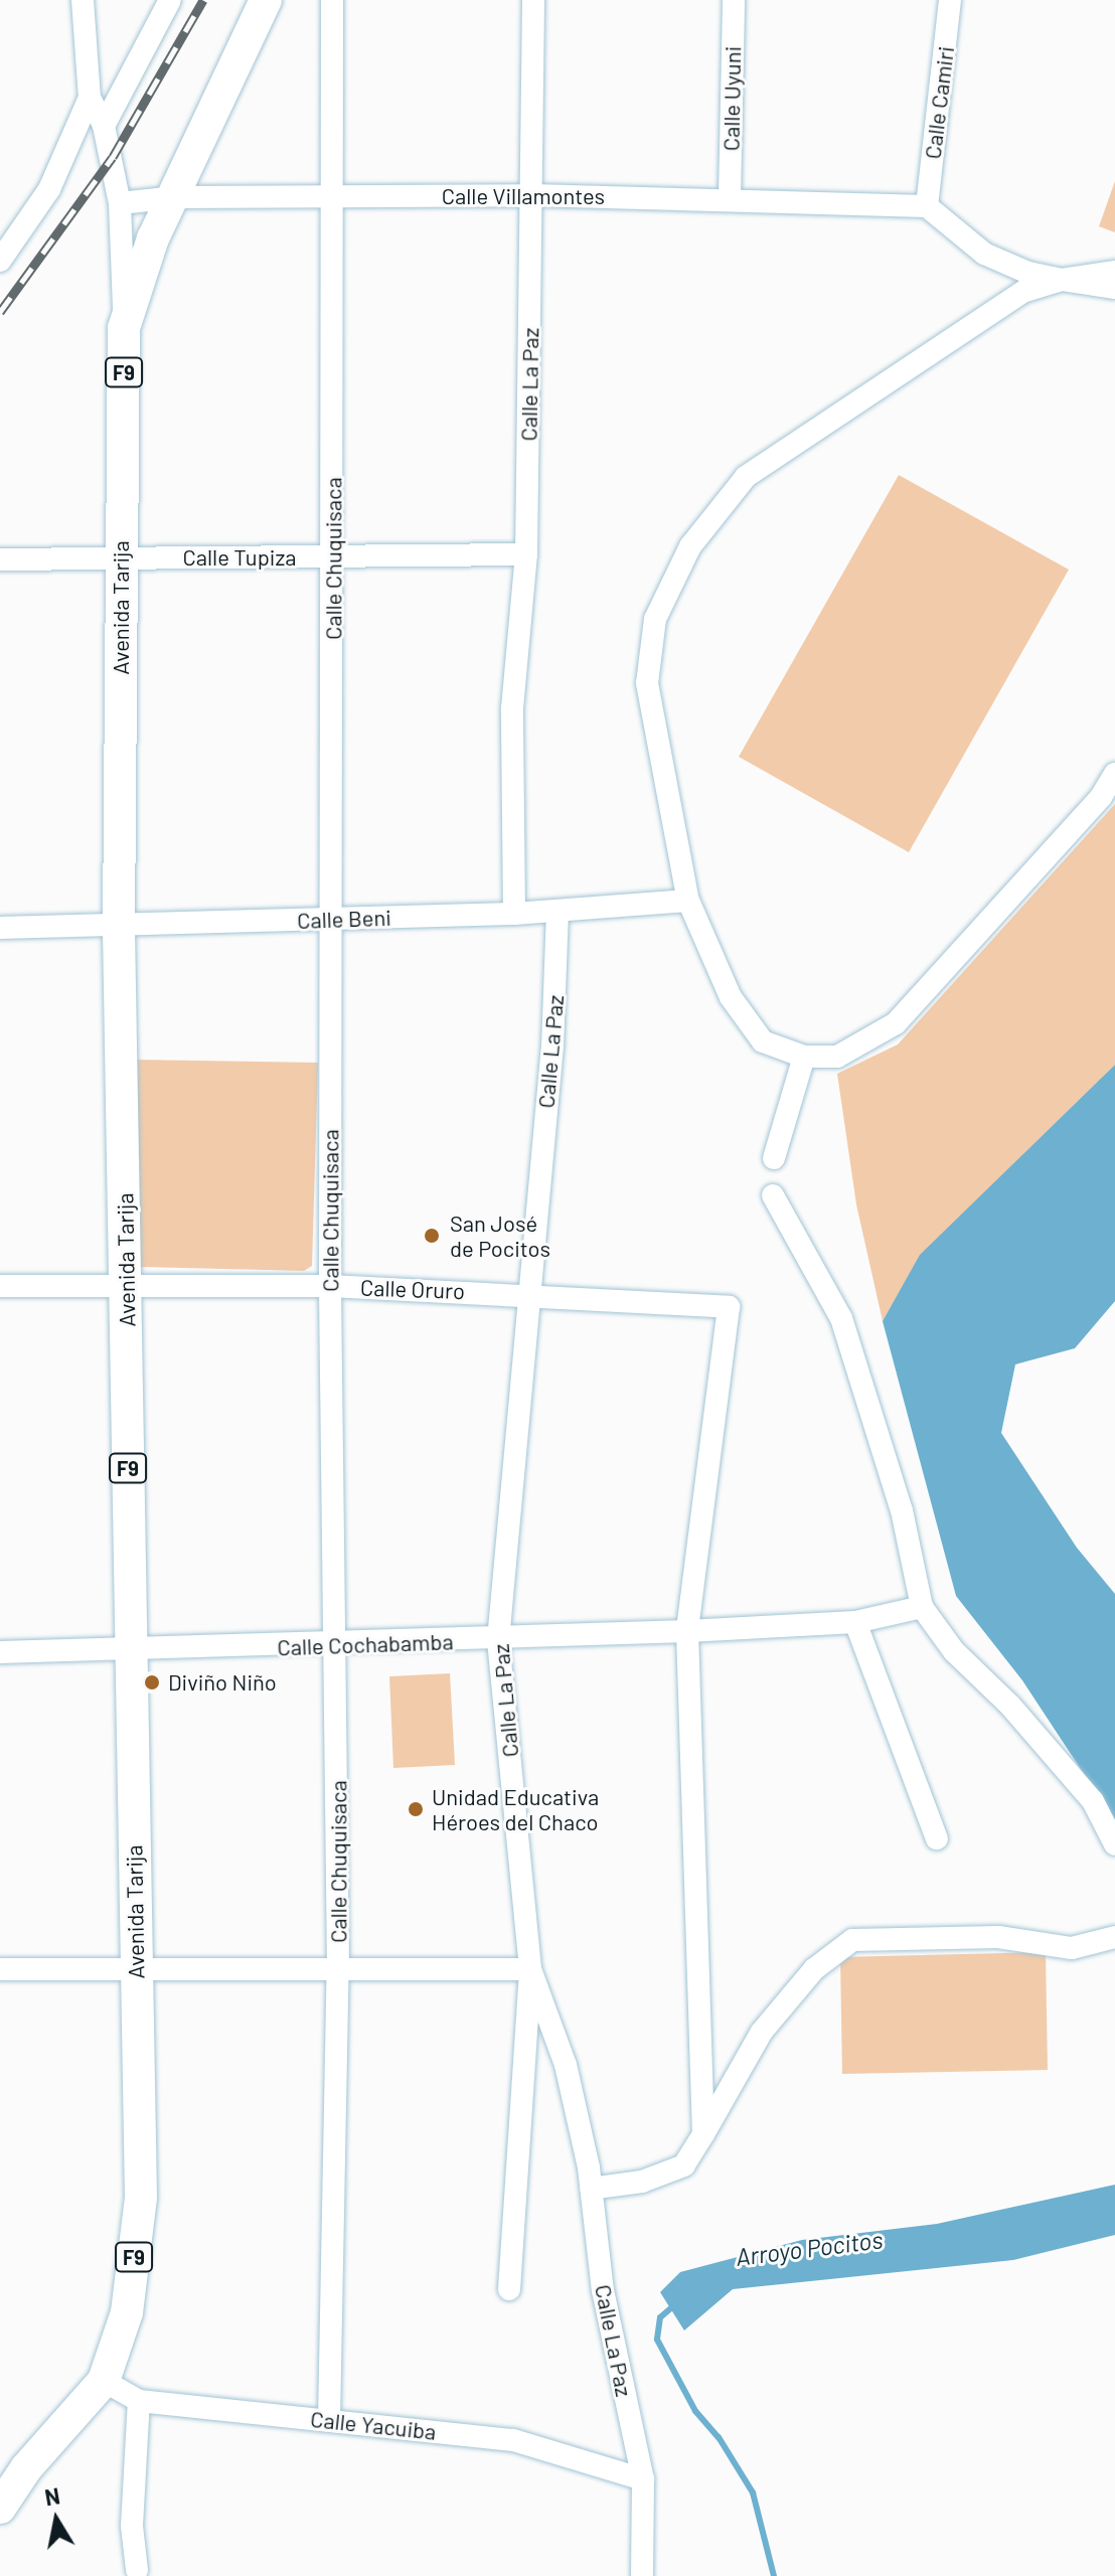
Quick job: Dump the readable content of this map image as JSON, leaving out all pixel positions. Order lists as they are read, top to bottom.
{
  "streets": {
    "highway": ["F9", "Avenida Tarija"],
    "street": [
      "Calle Uyuni",
      "Calle Camiri",
      "Calle Villamontes",
      "Calle La Paz",
      "Calle Tupiza",
      "Calle Chuquisaca",
      "Calle Beni",
      "Calle Oruro",
      "Calle Cochabamba",
      "Calle Yacuiba"
    ]
  },
  "crossings": [
    ["Calle Uyuni", "Calle Villamontes"],
    ["Calle Camiri", "Calle Villamontes"],
    ["Calle Villamontes", "Calle La Paz"],
    ["Calle Villamontes", "Calle Chuquisaca"],
    ["Calle Villamontes", "Avenida Tarija"],
    ["Calle La Paz", "Calle Tupiza"],
    ["Calle La Paz", "Calle Beni"],
    ["Calle La Paz", "Calle Oruro"],
    ["Calle La Paz", "Calle Cochabamba"],
    ["Calle La Paz", "Calle Yacuiba"],
    ["Calle Tupiza", "Calle Chuquisaca"],
    ["Calle Tupiza", "Avenida Tarija"],
    ["Calle Chuquisaca", "Calle Beni"],
    ["Calle Chuquisaca", "Calle Oruro"],
    ["Calle Chuquisaca", "Calle Cochabamba"],
    ["Calle Chuquisaca", "Calle Yacuiba"],
    ["Avenida Tarija", "Calle Beni"],
    ["Avenida Tarija", "Calle Oruro"],
    ["Avenida Tarija", "Calle Cochabamba"],
    ["Avenida Tarija", "Calle Yacuiba"],
    ["Calle Oruro", "Calle Cochabamba"]
  ],
  "water": ["Arroyo Pocitos"],
  "places": ["San José de Pocitos", "Diviño Niño", "Unidad Educativa Héroes del Chaco"],
  "north": "top"
}
